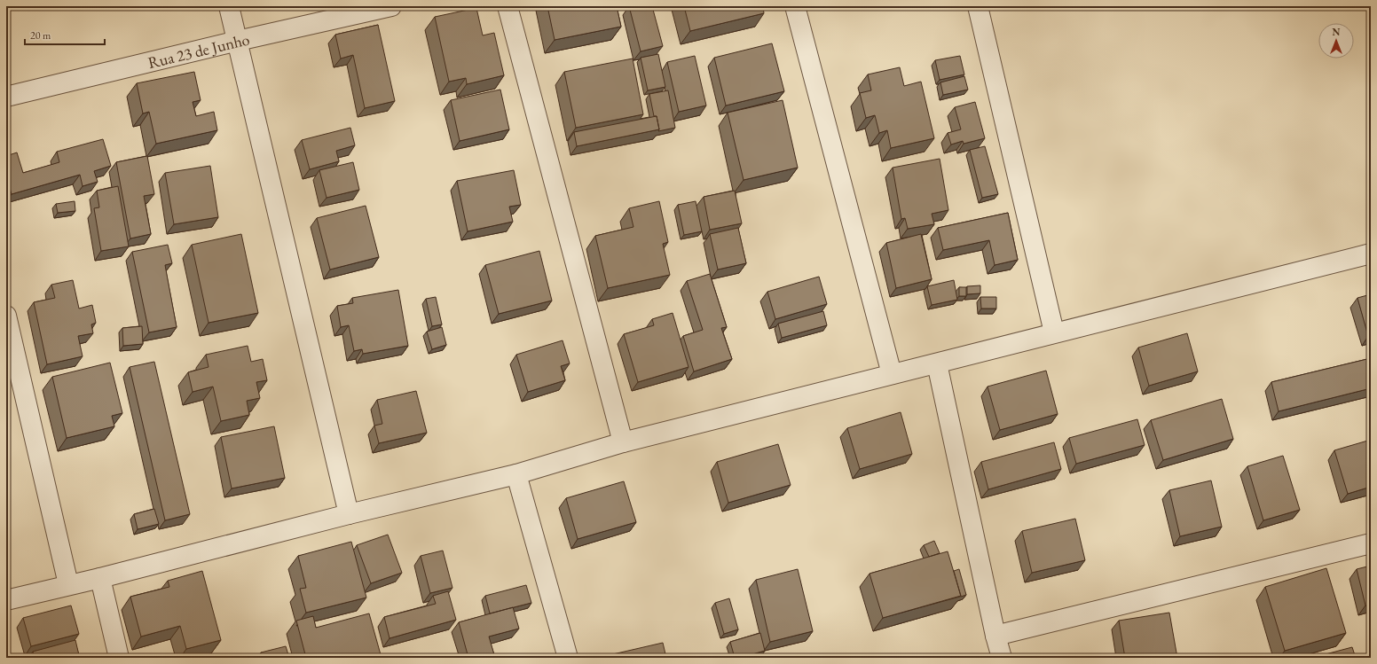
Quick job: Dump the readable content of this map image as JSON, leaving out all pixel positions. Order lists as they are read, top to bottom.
{
  "streets": {
    "street": ["Rua 23 de Junho"]
  },
  "scale_bar": "20 m",
  "north": "top"
}
